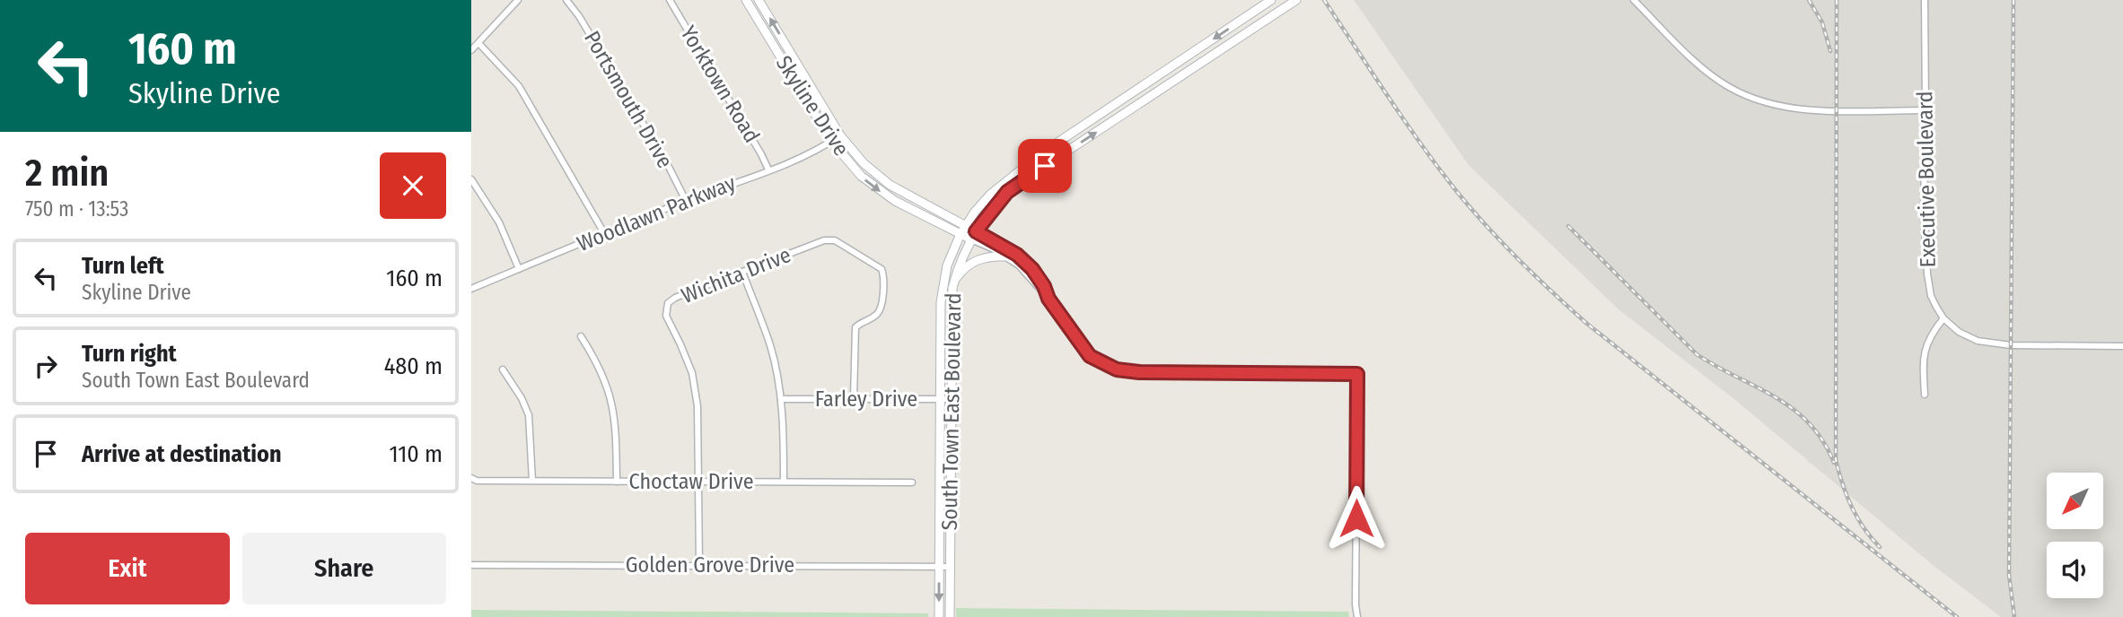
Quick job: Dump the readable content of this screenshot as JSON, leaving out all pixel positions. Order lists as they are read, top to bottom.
{
  "streets": {
    "main road": ["Skyline Drive", "South Town East Boulevard"],
    "street": [
      "Yorktown Road",
      "Portsmouth Drive",
      "Executive Boulevard",
      "Woodlawn Parkway",
      "Wichita Drive",
      "Farley Drive",
      "Choctaw Drive",
      "Golden Grove Drive"
    ]
  },
  "crossings": [
    ["Yorktown Road", "Woodlawn Parkway"],
    ["Portsmouth Drive", "Woodlawn Parkway"],
    ["Skyline Drive", "Woodlawn Parkway"],
    ["Skyline Drive", "South Town East Boulevard"],
    ["Wichita Drive", "Farley Drive"],
    ["Wichita Drive", "Choctaw Drive"],
    ["Wichita Drive", "Golden Grove Drive"],
    ["Farley Drive", "South Town East Boulevard"],
    ["South Town East Boulevard", "Golden Grove Drive"]
  ],
  "north": "bottom left",
  "page": {
    "turn": ["160 m", "Skyline Drive"],
    "heading": ["2 min", "750 m · 13:53"],
    "list": [
      {
        "name": "Turn left",
        "note": "Skyline Drive",
        "value": "160 m"
      },
      {
        "name": "Turn right",
        "note": "South Town East Boulevard",
        "value": "480 m"
      },
      {
        "name": "Arrive at destination",
        "value": "110 m"
      }
    ],
    "buttons": ["Exit", "Share"]
  }
}
